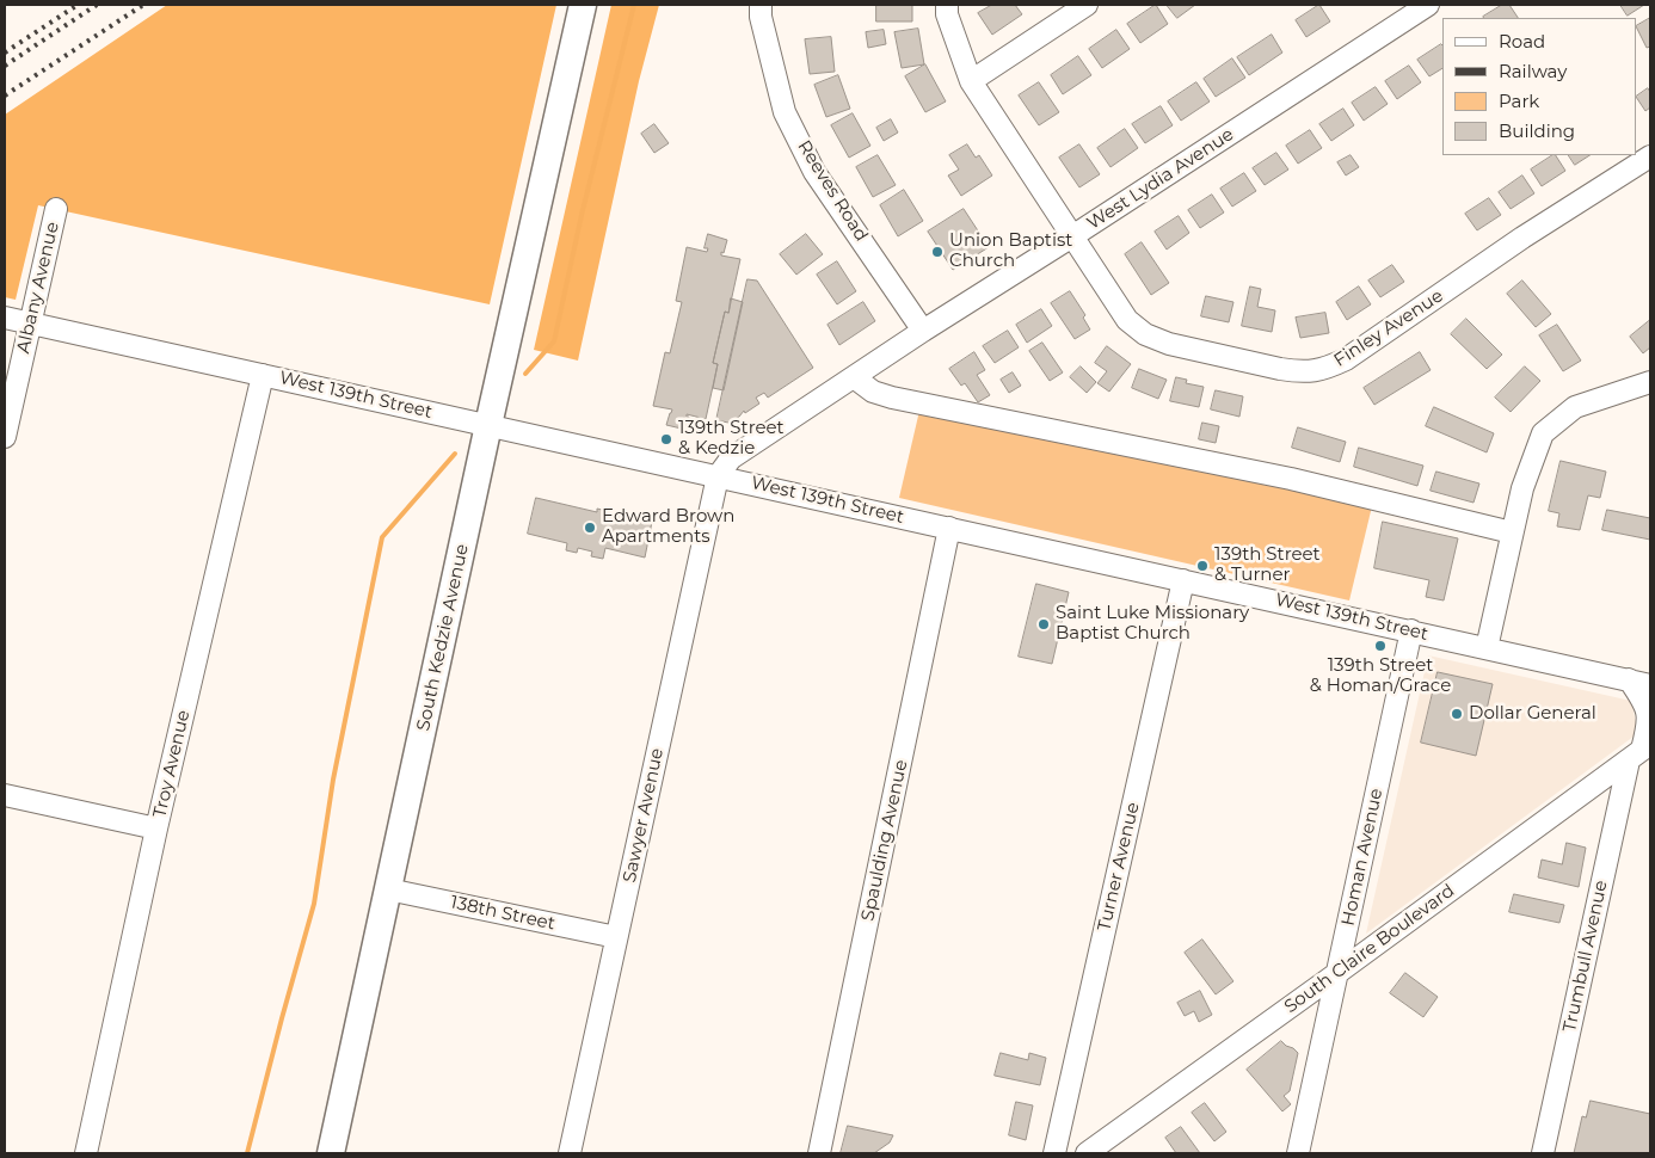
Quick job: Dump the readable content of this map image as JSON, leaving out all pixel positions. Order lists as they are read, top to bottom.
{
  "streets": {
    "main road": ["South Kedzie Avenue"],
    "street": [
      "West Lydia Avenue",
      "Reeves Road",
      "Albany Avenue",
      "Finley Avenue",
      "West 139th Street",
      "Troy Avenue",
      "Sawyer Avenue",
      "Spaulding Avenue",
      "Homan Avenue",
      "Turner Avenue",
      "138th Street",
      "South Claire Boulevard",
      "Trumbull Avenue"
    ]
  },
  "crossings": [
    ["West Lydia Avenue", "Reeves Road"],
    ["West Lydia Avenue", "Finley Avenue"],
    ["West Lydia Avenue", "West 139th Street"],
    ["West Lydia Avenue", "Sawyer Avenue"],
    ["Albany Avenue", "West 139th Street"],
    ["West 139th Street", "South Kedzie Avenue"],
    ["West 139th Street", "Troy Avenue"],
    ["West 139th Street", "Sawyer Avenue"],
    ["West 139th Street", "Spaulding Avenue"],
    ["West 139th Street", "Homan Avenue"],
    ["West 139th Street", "Turner Avenue"],
    ["West 139th Street", "Trumbull Avenue"],
    ["South Kedzie Avenue", "138th Street"],
    ["Sawyer Avenue", "138th Street"],
    ["Homan Avenue", "South Claire Boulevard"],
    ["South Claire Boulevard", "Trumbull Avenue"]
  ],
  "places": [
    "Union Baptist Church",
    "139th Street & Kedzie",
    "Edward Brown Apartments",
    "139th Street & Turner",
    "Saint Luke Missionary Baptist Church",
    "139th Street & Homan/Grace",
    "Dollar General"
  ],
  "legend": [
    "Road",
    "Railway",
    "Park",
    "Building"
  ]
}
